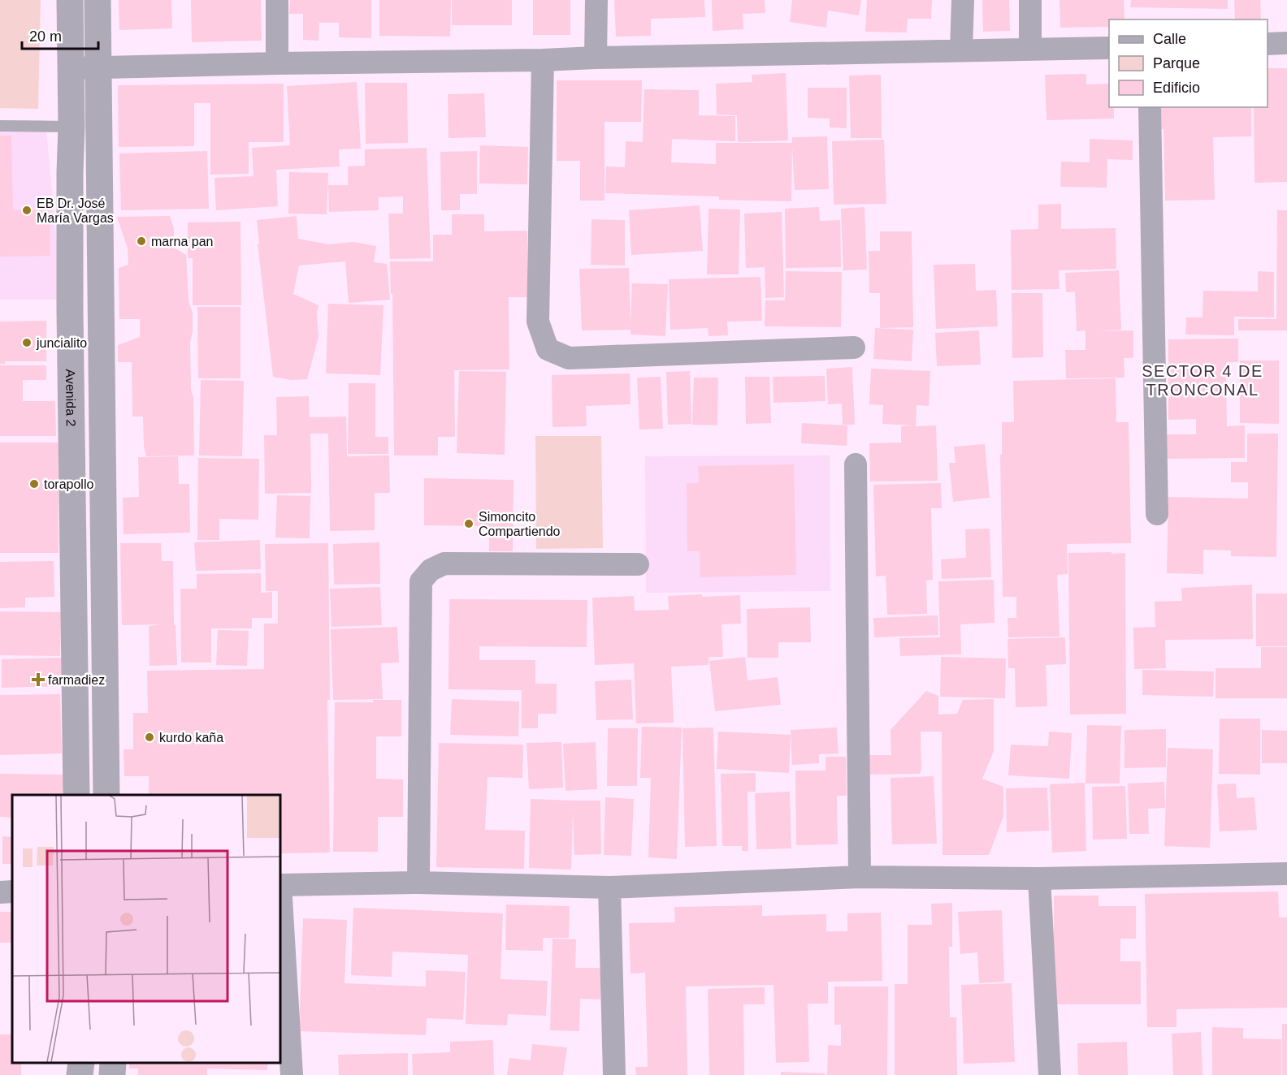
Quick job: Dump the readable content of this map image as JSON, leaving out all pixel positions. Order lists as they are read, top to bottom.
{
  "streets": {
    "street": ["Avenida 2"]
  },
  "districts": ["SECTOR 4 DE TRONCONAL"],
  "places": {
    "other": [
      "EB Dr. José María Vargas",
      "marna pan",
      "juncialito",
      "torapollo",
      "Simoncito Compartiendo",
      "kurdo kaña"
    ],
    "health": ["farmadiez"]
  },
  "legend": ["Calle", "Parque", "Edificio"],
  "scale_bar": "20 m"
}
